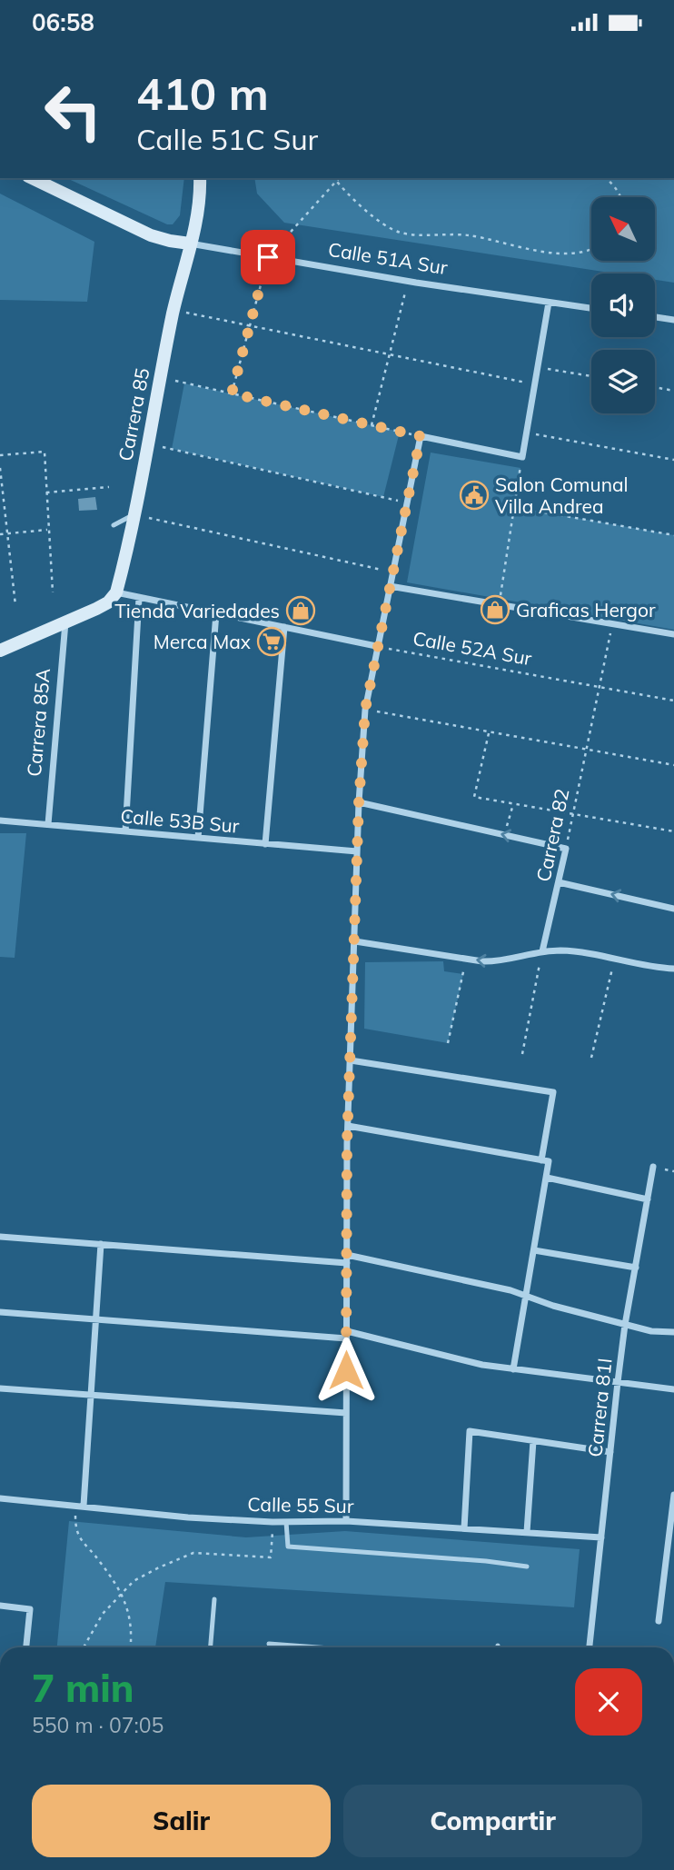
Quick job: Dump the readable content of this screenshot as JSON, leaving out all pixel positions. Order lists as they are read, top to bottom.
{
  "streets": {
    "street": [
      "Calle 51A Sur",
      "Carrera 85",
      "Carrera 85A",
      "Calle 53B Sur",
      "Carrera 82",
      "Carrera 81I",
      "Calle 55 Sur"
    ],
    "path": ["Calle 52A Sur"]
  },
  "crossings": [
    ["Calle 51A Sur", "Carrera 85"],
    ["Calle 52A Sur", "Carrera 82"],
    ["Carrera 85A", "Calle 53B Sur"],
    ["Carrera 81I", "Calle 55 Sur"]
  ],
  "places": {
    "public building": ["Salon Comunal Villa Andrea"],
    "shop": ["Graficas Hergor", "Tienda Variedades"],
    "supermarket": ["Merca Max"]
  },
  "north": "top left",
  "page": {
    "status": "06:58",
    "turn": ["410 m", "Calle 51C Sur"],
    "heading": ["7 min", "550 m · 07:05"],
    "buttons": ["Salir", "Compartir"]
  }
}
